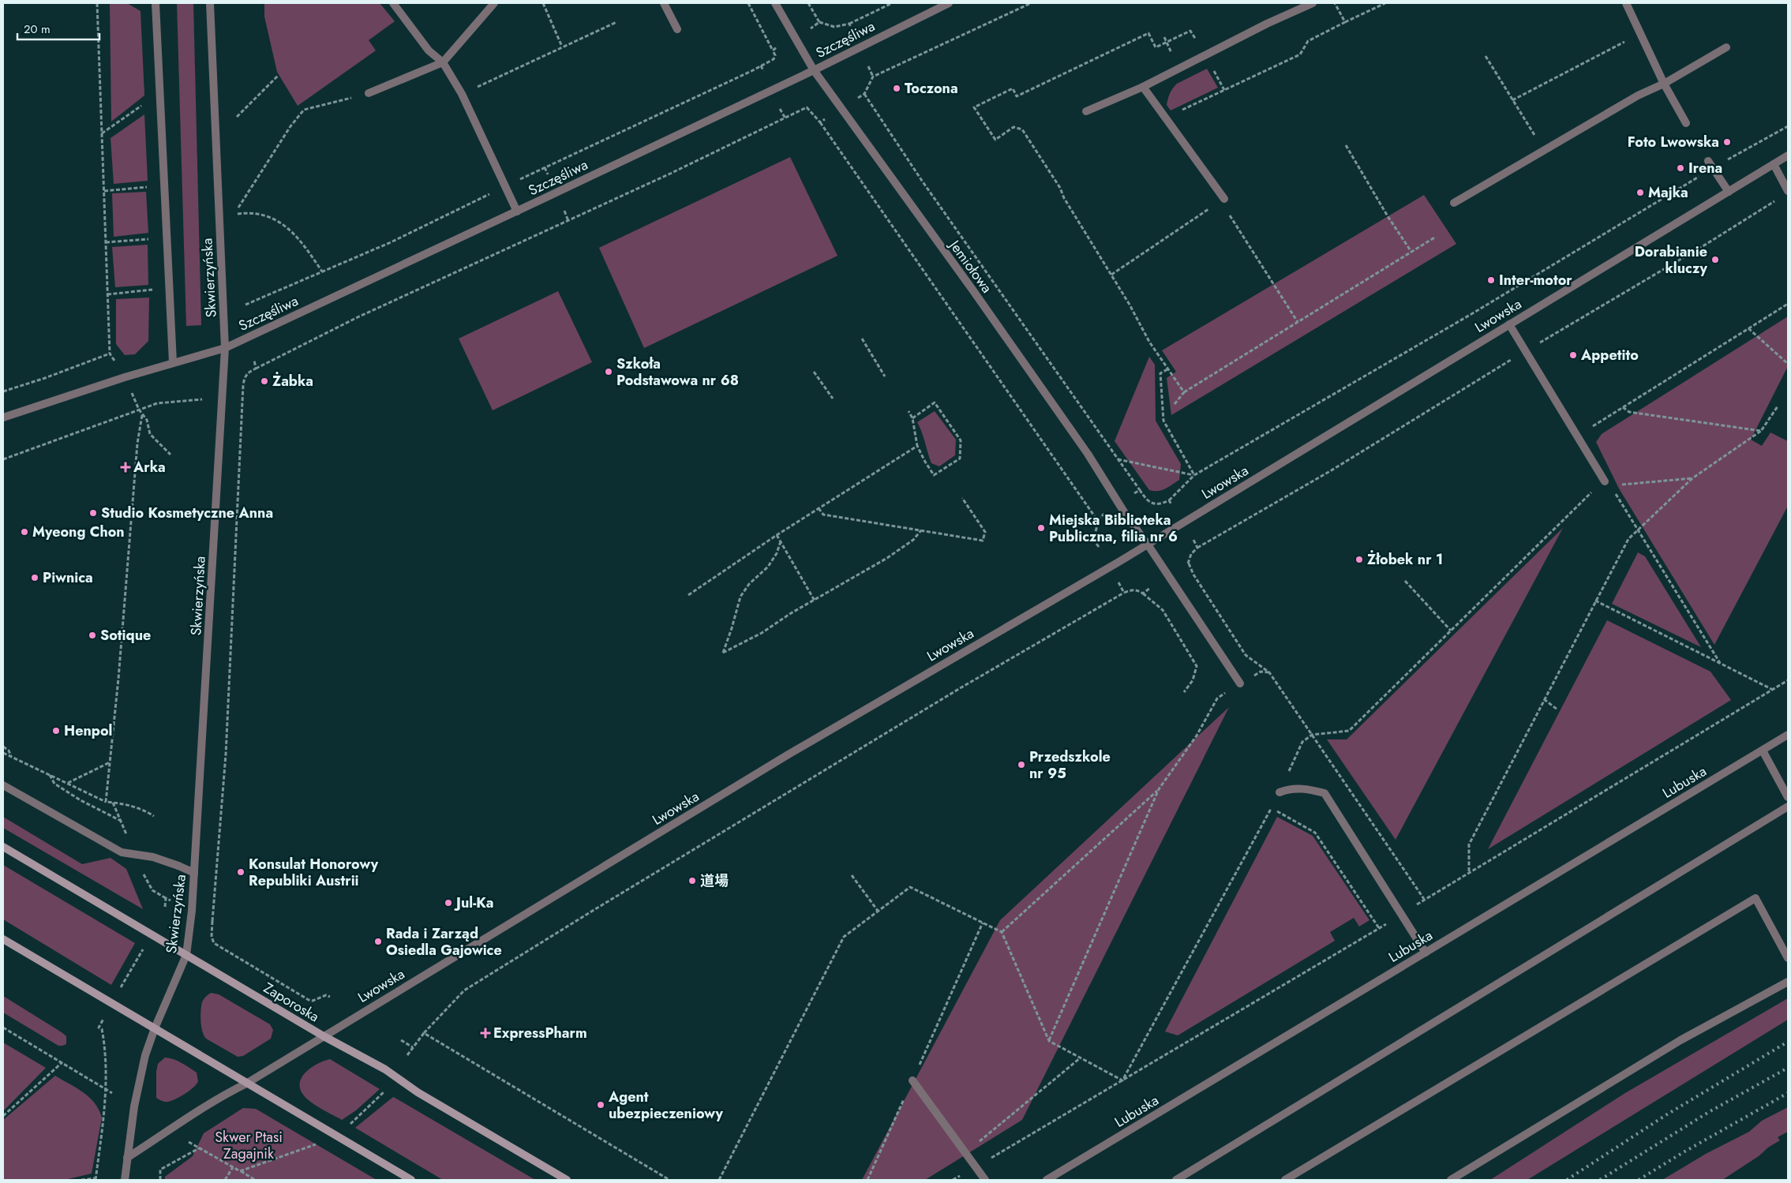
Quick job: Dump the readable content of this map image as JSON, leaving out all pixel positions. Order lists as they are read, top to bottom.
{
  "streets": {
    "main road": ["Zaporoska"],
    "street": [
      "Szczęśliwa",
      "Jemiołowa",
      "Skwierzyńska",
      "Lwowska",
      "Lubuska"
    ]
  },
  "crossings": [
    ["Szczęśliwa", "Jemiołowa"],
    ["Szczęśliwa", "Skwierzyńska"],
    ["Jemiołowa", "Lwowska"],
    ["Skwierzyńska", "Lwowska"],
    ["Skwierzyńska", "Zaporoska"],
    ["Lwowska", "Zaporoska"]
  ],
  "parks": ["Skwer Ptasi Zagajnik"],
  "places": {
    "other": [
      "Toczona",
      "Foto Lwowska",
      "Irena",
      "Majka",
      "Dorabianie kluczy",
      "Inter-motor",
      "Appetito",
      "Szkoła Podstawowa nr 68",
      "Żabka",
      "Studio Kosmetyczne Anna",
      "Miejska Biblioteka Publiczna, filia nr 6",
      "Myeong Chon",
      "Żłobek nr 1",
      "Piwnica",
      "Sotique",
      "Henpol",
      "Przedszkole nr 95",
      "Konsulat Honorowy Republiki Austrii",
      "道場",
      "Jul-Ka",
      "Rada i Zarząd Osiedla Gajowice",
      "Agent ubezpieczeniowy"
    ],
    "health": ["Arka", "ExpressPharm"]
  },
  "scale_bar": "20 m"
}
